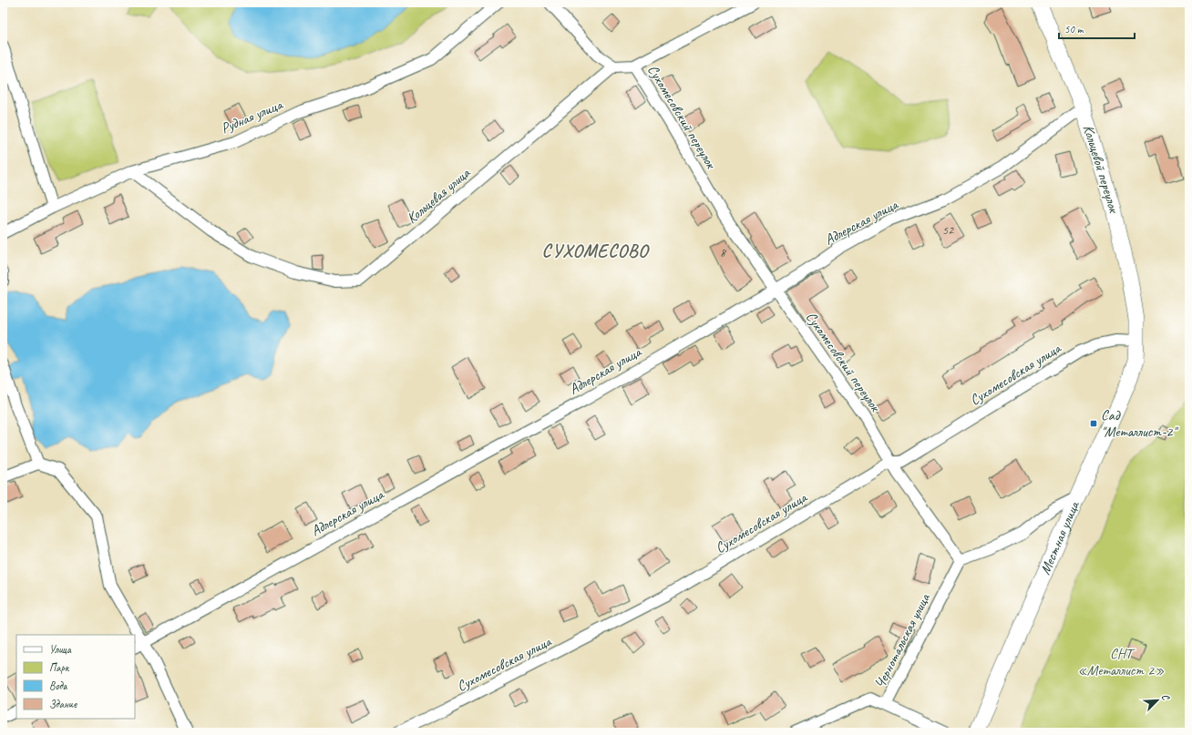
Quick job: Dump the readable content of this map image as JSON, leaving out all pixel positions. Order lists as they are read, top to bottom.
{
  "streets": {
    "main road": ["Кольцевой переулок", "Местная улица"],
    "street": [
      "Рудная улица",
      "Сухомесовский переулок",
      "Кольцевая улица",
      "Адлерская улица",
      "Сухомесовская улица",
      "Чернотальская улица"
    ]
  },
  "crossings": [
    ["Рудная улица", "Кольцевая улица"],
    ["Сухомесовский переулок", "Адлерская улица"],
    ["Сухомесовский переулок", "Сухомесовская улица"],
    ["Сухомесовский переулок", "Чернотальская улица"],
    ["Кольцевой переулок", "Адлерская улица"],
    ["Кольцевой переулок", "Сухомесовская улица"],
    ["Кольцевой переулок", "Местная улица"],
    ["Сухомесовская улица", "Местная улица"]
  ],
  "districts": ["СУХОМЕСОВО"],
  "parks": ["СНТ «Металлист 2»"],
  "places": {
    "transit": ["Сад \"Металлист-2\""]
  },
  "house_numbers": ["52", "8"],
  "legend": [
    "Улица",
    "Парк",
    "Вода",
    "Здание"
  ],
  "scale_bar": "50 m",
  "north": "top right"
}
